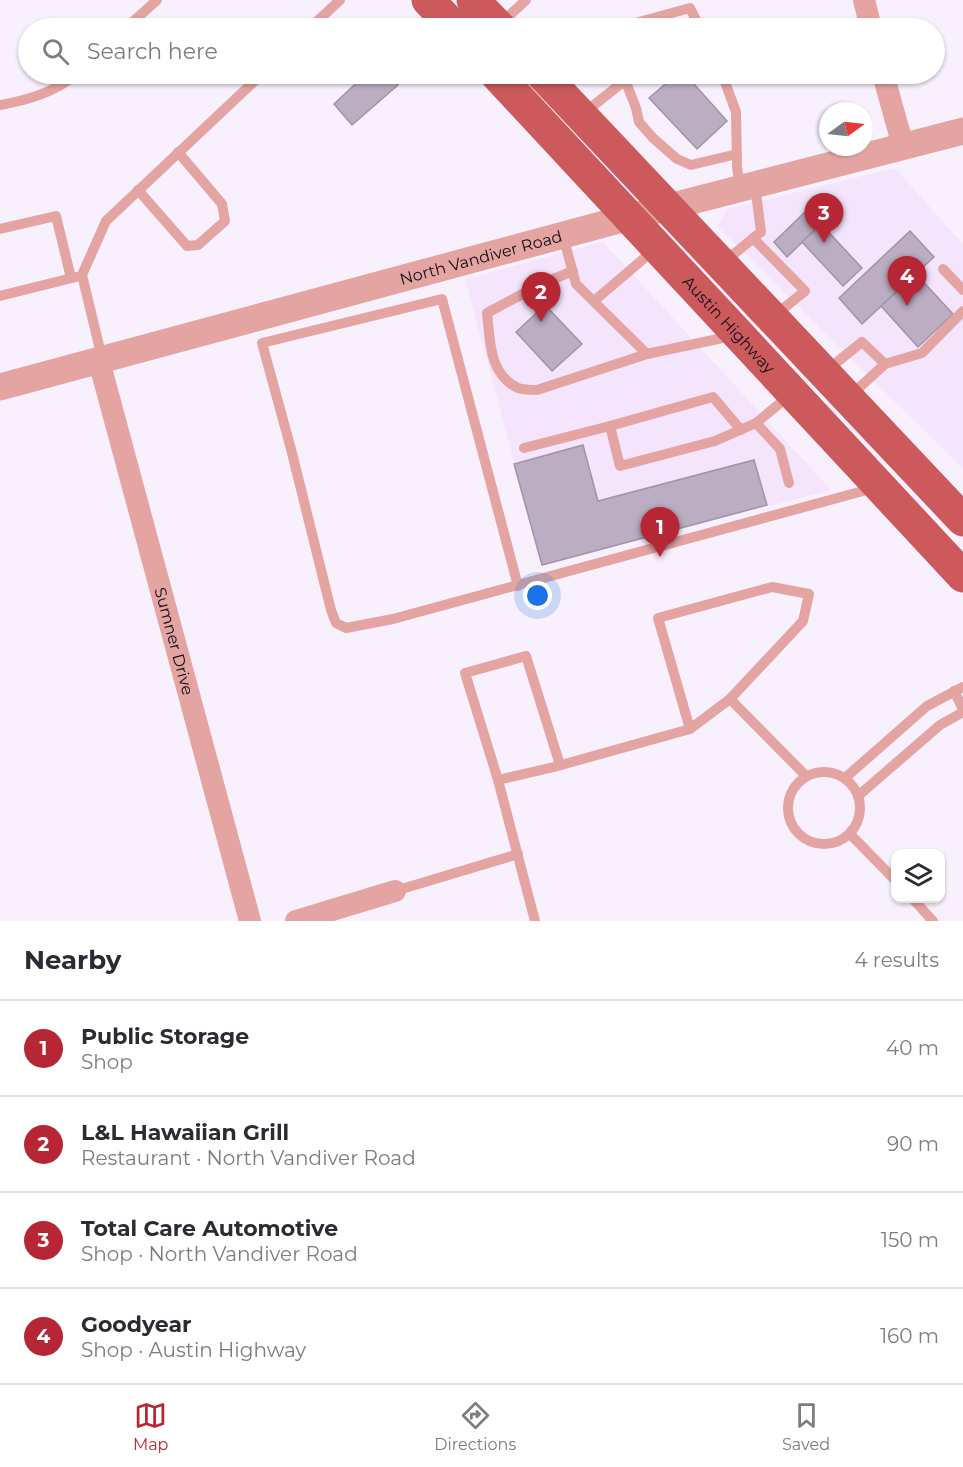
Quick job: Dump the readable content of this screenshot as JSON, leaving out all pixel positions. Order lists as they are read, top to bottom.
{
  "streets": {
    "main road": ["Austin Highway"],
    "street": ["North Vandiver Road", "Sumner Drive"]
  },
  "crossings": [
    ["North Vandiver Road", "Austin Highway"],
    ["North Vandiver Road", "Sumner Drive"]
  ],
  "north": "right",
  "page": {
    "search": "Search here",
    "pins": [
      "3",
      "4",
      "2",
      "1"
    ],
    "heading": ["Nearby", "4 results"],
    "list": [
      {
        "mark": "1",
        "name": "Public Storage",
        "note": "Shop",
        "value": "40 m"
      },
      {
        "mark": "2",
        "name": "L&L Hawaiian Grill",
        "note": "Restaurant · North Vandiver Road",
        "value": "90 m"
      },
      {
        "mark": "3",
        "name": "Total Care Automotive",
        "note": "Shop · North Vandiver Road",
        "value": "150 m"
      },
      {
        "mark": "4",
        "name": "Goodyear",
        "note": "Shop · Austin Highway",
        "value": "160 m"
      }
    ],
    "nav": ["Map", "Directions", "Saved"]
  }
}
